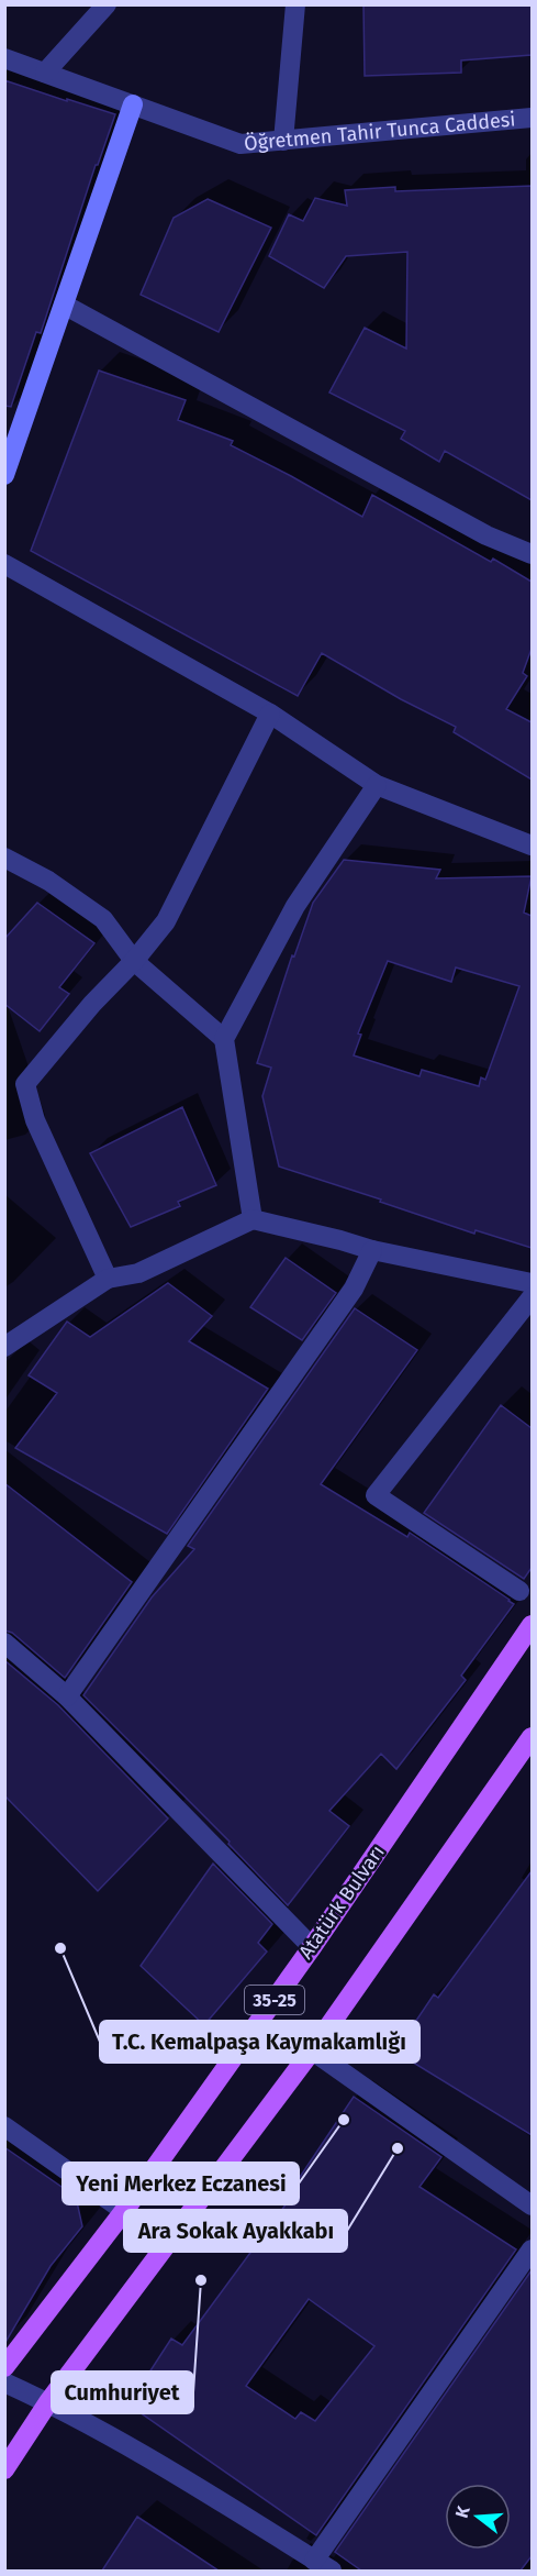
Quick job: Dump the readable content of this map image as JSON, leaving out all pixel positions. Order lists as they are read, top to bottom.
{
  "streets": {
    "main road": ["Atatürk Bulvarı", "35-25"],
    "street": ["Öğretmen Tahir Tunca Caddesi"]
  },
  "places": [
    "T.C. Kemalpaşa Kaymakamlığı",
    "Yeni Merkez Eczanesi",
    "Ara Sokak Ayakkabı",
    "Cumhuriyet"
  ],
  "north": "left"
}
